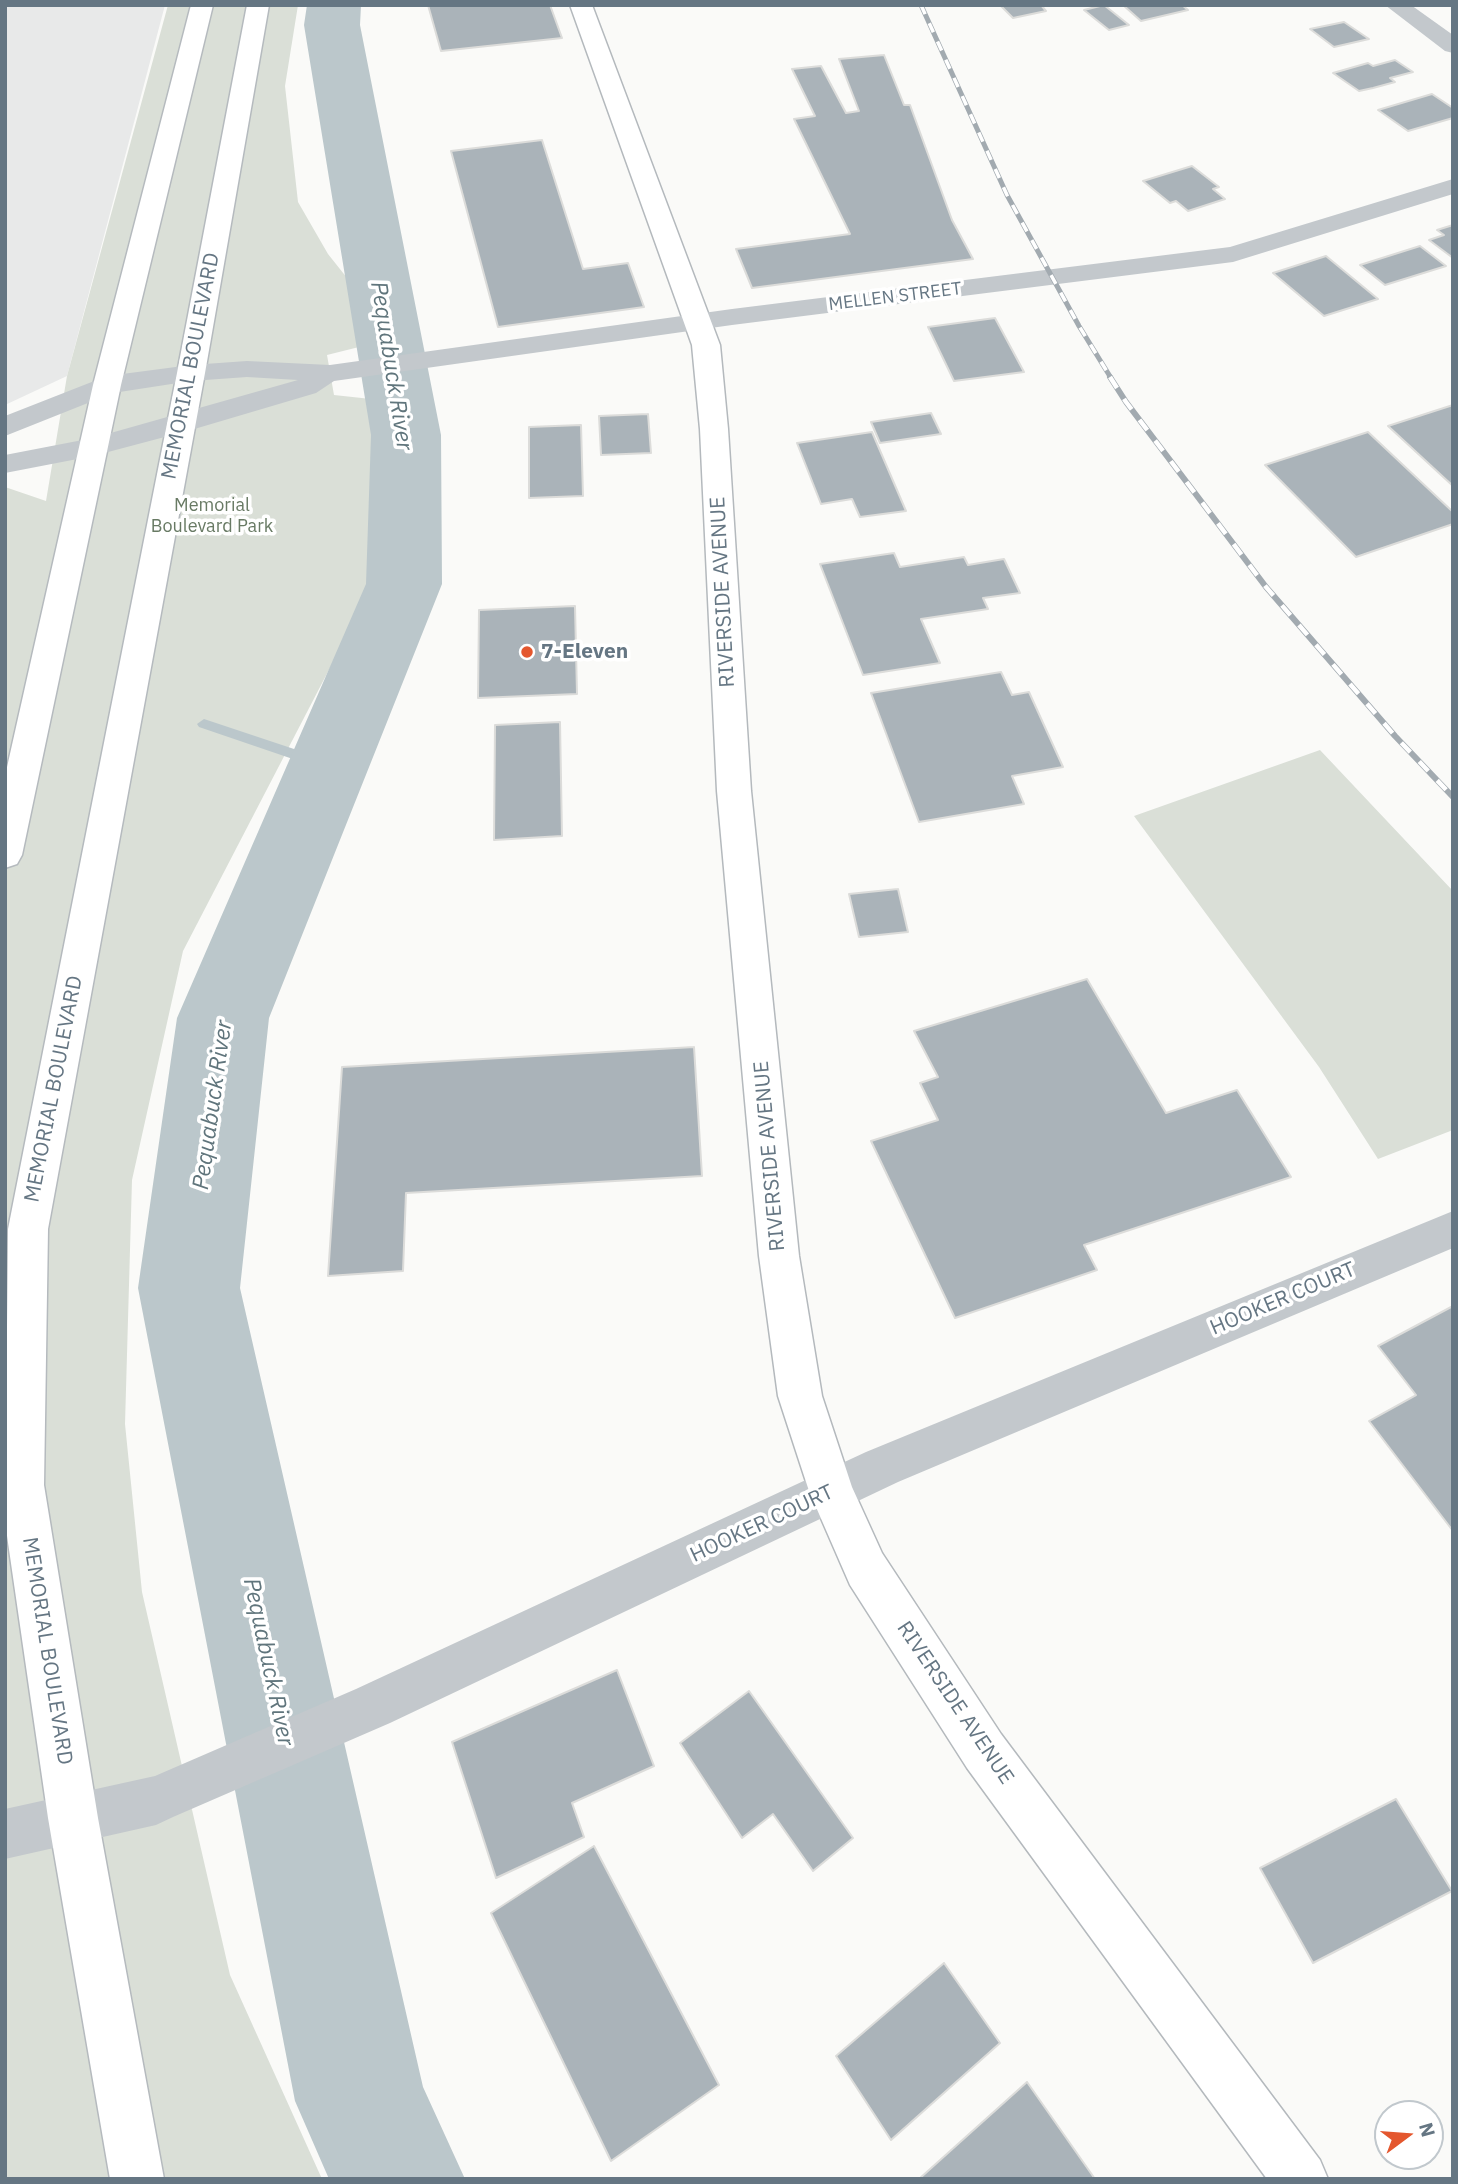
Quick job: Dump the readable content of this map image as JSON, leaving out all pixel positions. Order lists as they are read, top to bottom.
{
  "streets": {
    "main road": ["MEMORIAL BOULEVARD", "RIVERSIDE AVENUE"],
    "street": ["MELLEN STREET", "HOOKER COURT"]
  },
  "crossings": [
    ["MELLEN STREET", "MEMORIAL BOULEVARD"],
    ["MELLEN STREET", "RIVERSIDE AVENUE"],
    ["MEMORIAL BOULEVARD", "HOOKER COURT"],
    ["RIVERSIDE AVENUE", "HOOKER COURT"]
  ],
  "water": ["Pequabuck River"],
  "parks": ["Memorial Boulevard Park"],
  "places": ["7-Eleven"],
  "north": "right"
}
